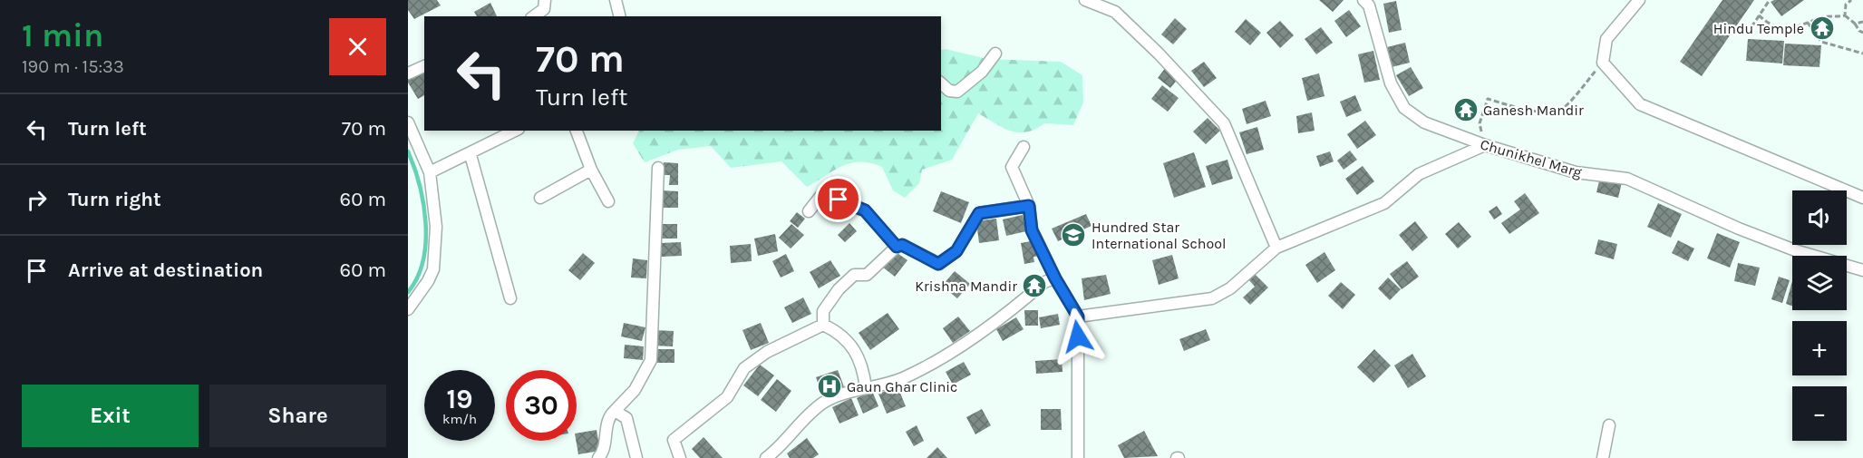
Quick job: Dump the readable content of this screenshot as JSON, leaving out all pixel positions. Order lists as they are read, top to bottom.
{
  "streets": {
    "street": ["Chunikhel Marg"]
  },
  "places": {
    "temple": ["Hindu Temple", "Ganesh Mandir", "Krishna Mandir"],
    "school or university": ["Hundred Star International School"],
    "hospital": ["Gaun Ghar Clinic"]
  },
  "page": {
    "heading": ["1 min", "190 m · 15:33"],
    "turn": ["70 m", "Turn left"],
    "list": [
      {
        "name": "Turn left",
        "value": "70 m"
      },
      {
        "name": "Turn right",
        "value": "60 m"
      },
      {
        "name": "Arrive at destination",
        "value": "60 m"
      }
    ],
    "map_buttons": ["+", "−"],
    "speed": "19 km/h",
    "limit": "30",
    "buttons": ["Exit", "Share"]
  }
}
